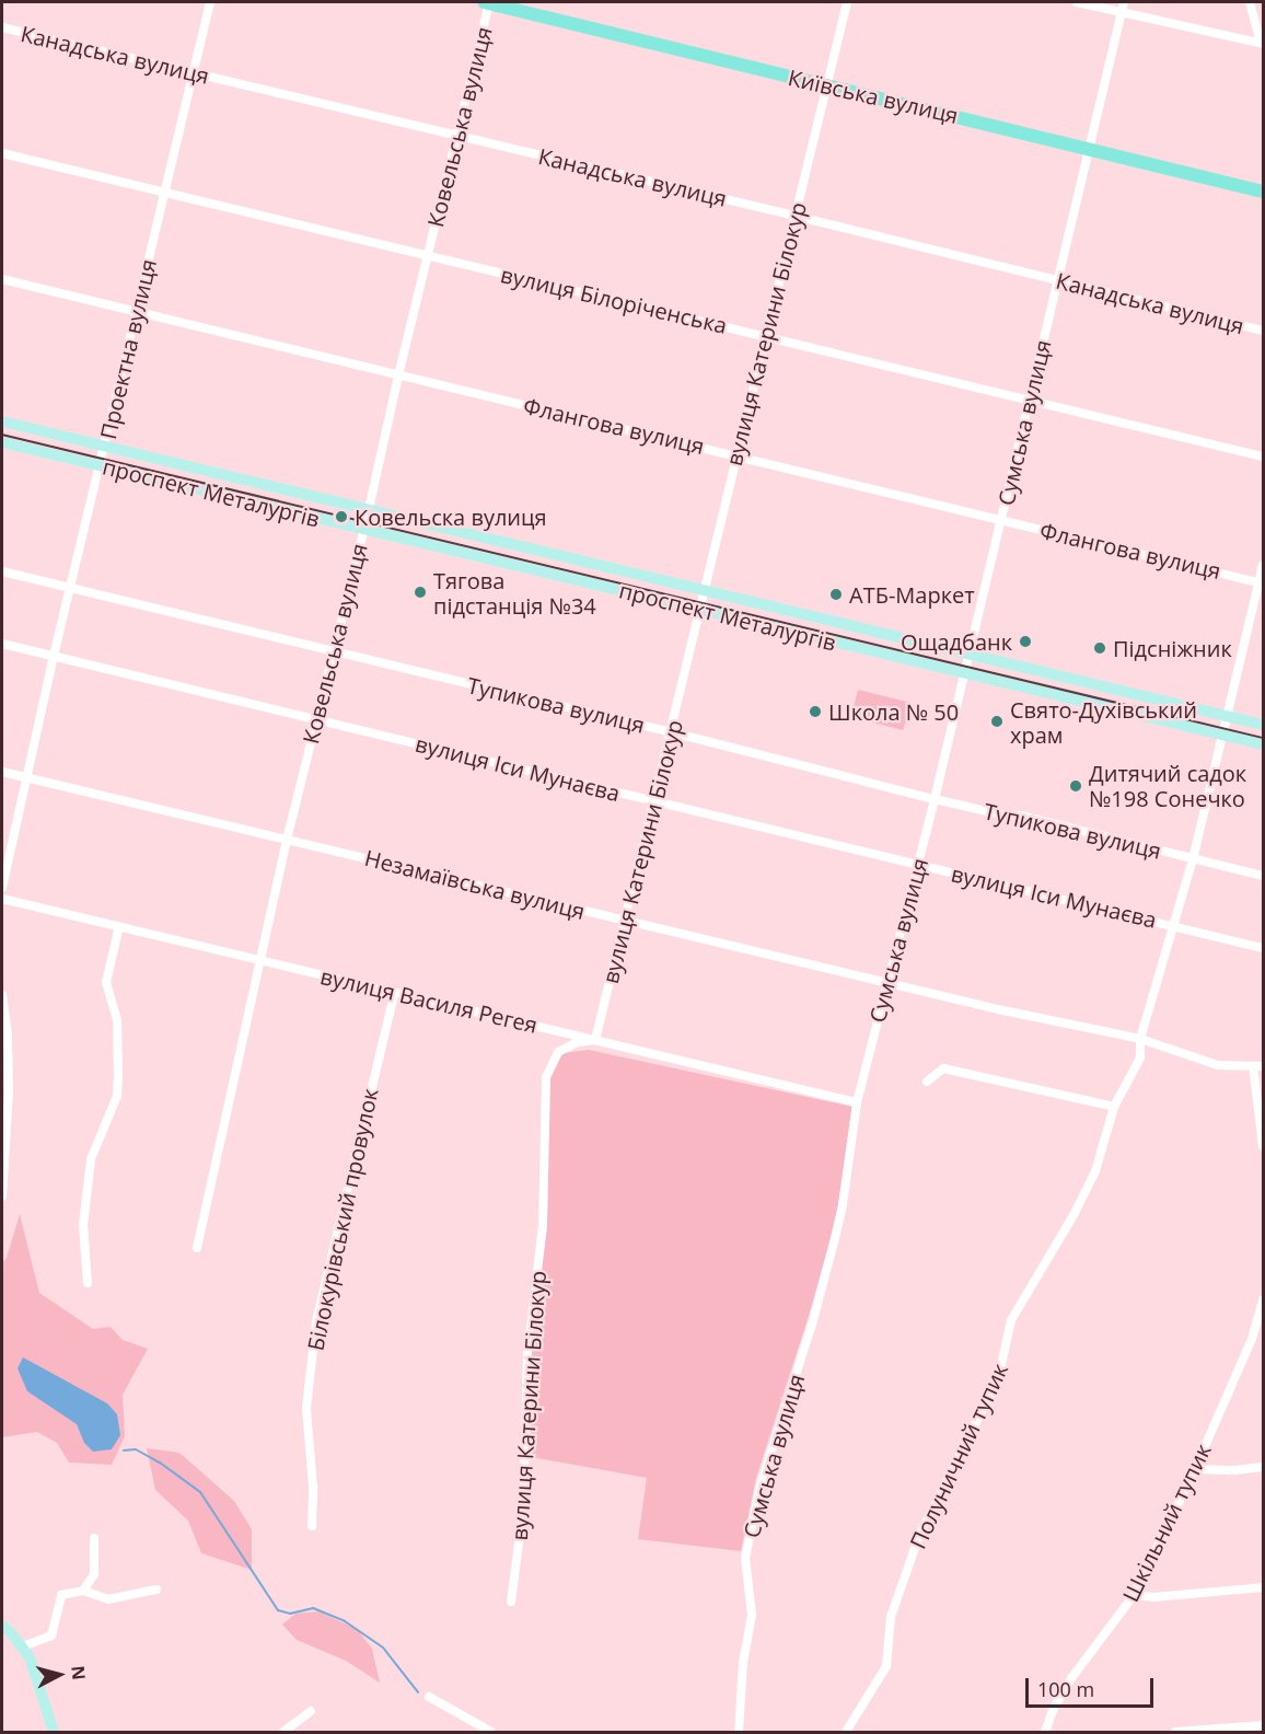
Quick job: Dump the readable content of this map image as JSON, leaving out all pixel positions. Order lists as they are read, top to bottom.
{
  "streets": {
    "highway": ["Київська вулиця"],
    "main road": ["проспект Металургів"],
    "street": [
      "Канадська вулиця",
      "Ковельська вулиця",
      "вулиця Білоріченська",
      "вулиця Катерини Білокур",
      "Проектна вулиця",
      "Сумська вулиця",
      "Флангова вулиця",
      "Тупикова вулиця",
      "вулиця Іси Мунаєва",
      "Незамаївська вулиця",
      "вулиця Василя Регея",
      "Білокурівський провулок",
      "Полуничний тупик",
      "Шкільний тупик"
    ]
  },
  "crossings": [
    ["Канадська вулиця", "Ковельська вулиця"],
    ["Канадська вулиця", "вулиця Катерини Білокур"],
    ["Канадська вулиця", "Проектна вулиця"],
    ["Канадська вулиця", "Сумська вулиця"],
    ["Київська вулиця", "Ковельська вулиця"],
    ["Київська вулиця", "вулиця Катерини Білокур"],
    ["Київська вулиця", "Сумська вулиця"],
    ["Ковельська вулиця", "вулиця Білоріченська"],
    ["Ковельська вулиця", "Флангова вулиця"],
    ["Ковельська вулиця", "проспект Металургів"],
    ["Ковельська вулиця", "Тупикова вулиця"],
    ["Ковельська вулиця", "вулиця Іси Мунаєва"],
    ["Ковельська вулиця", "Незамаївська вулиця"],
    ["Ковельська вулиця", "вулиця Василя Регея"],
    ["вулиця Білоріченська", "вулиця Катерини Білокур"],
    ["вулиця Білоріченська", "Проектна вулиця"],
    ["вулиця Білоріченська", "Сумська вулиця"],
    ["вулиця Катерини Білокур", "Флангова вулиця"],
    ["вулиця Катерини Білокур", "проспект Металургів"],
    ["вулиця Катерини Білокур", "Тупикова вулиця"],
    ["вулиця Катерини Білокур", "вулиця Іси Мунаєва"],
    ["вулиця Катерини Білокур", "Незамаївська вулиця"],
    ["вулиця Катерини Білокур", "вулиця Василя Регея"],
    ["Проектна вулиця", "Флангова вулиця"],
    ["Проектна вулиця", "проспект Металургів"],
    ["Проектна вулиця", "Тупикова вулиця"],
    ["Проектна вулиця", "вулиця Іси Мунаєва"],
    ["Проектна вулиця", "Незамаївська вулиця"],
    ["Сумська вулиця", "Флангова вулиця"],
    ["Сумська вулиця", "проспект Металургів"],
    ["Сумська вулиця", "Тупикова вулиця"],
    ["Сумська вулиця", "вулиця Іси Мунаєва"],
    ["Сумська вулиця", "Незамаївська вулиця"],
    ["Сумська вулиця", "вулиця Василя Регея"],
    ["Флангова вулиця", "Полуничний тупик"],
    ["проспект Металургів", "Полуничний тупик"],
    ["Тупикова вулиця", "Полуничний тупик"],
    ["вулиця Іси Мунаєва", "Полуничний тупик"],
    ["Незамаївська вулиця", "Полуничний тупик"],
    ["вулиця Василя Регея", "Білокурівський провулок"]
  ],
  "places": [
    "Ковельска вулиця",
    "Тягова пiдстанцiя №34",
    "АТБ-Маркет",
    "Ощадбанк",
    "Підсніжник",
    "Школа № 50",
    "Свято-Духівський храм",
    "Дитячий садок №198 Сонечко"
  ],
  "scale_bar": "100 m",
  "north": "right"
}
